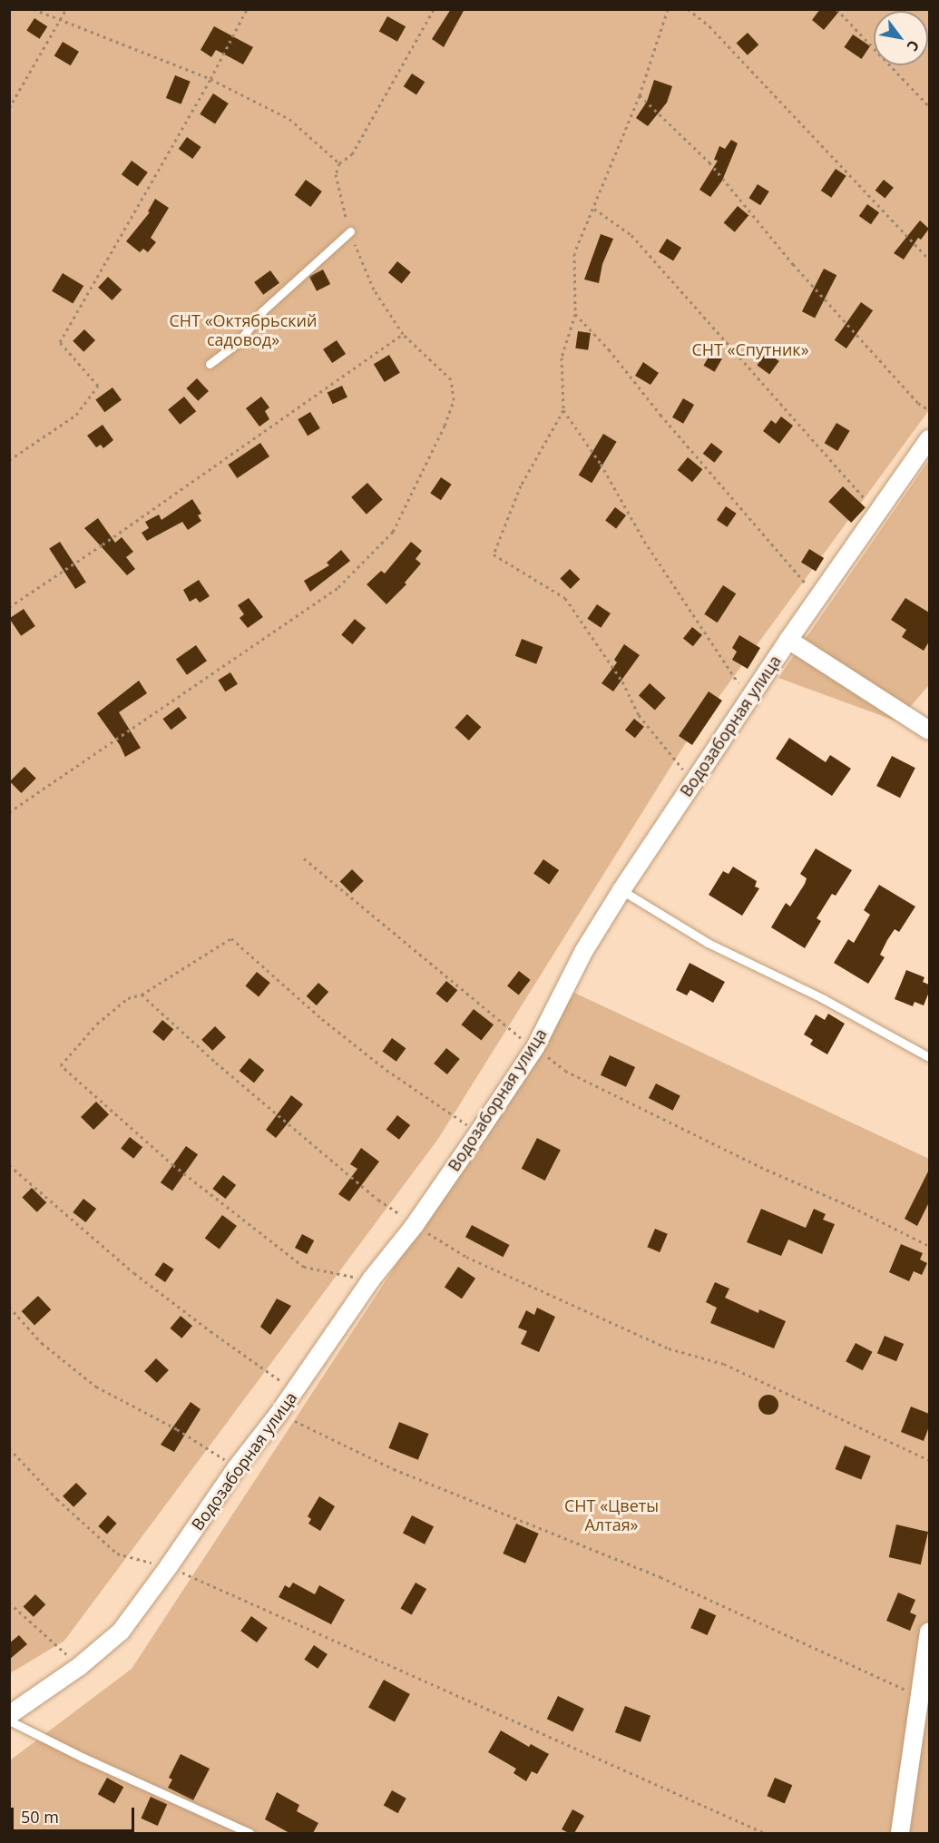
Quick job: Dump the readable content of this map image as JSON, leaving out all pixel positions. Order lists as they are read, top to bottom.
{
  "streets": {
    "street": ["Водозаборная улица"]
  },
  "parks": ["СНТ «Октябрьский садовод»", "СНТ «Спутник»", "СНТ «Цветы Алтая»"],
  "scale_bar": "50 m",
  "north": "bottom right"
}
